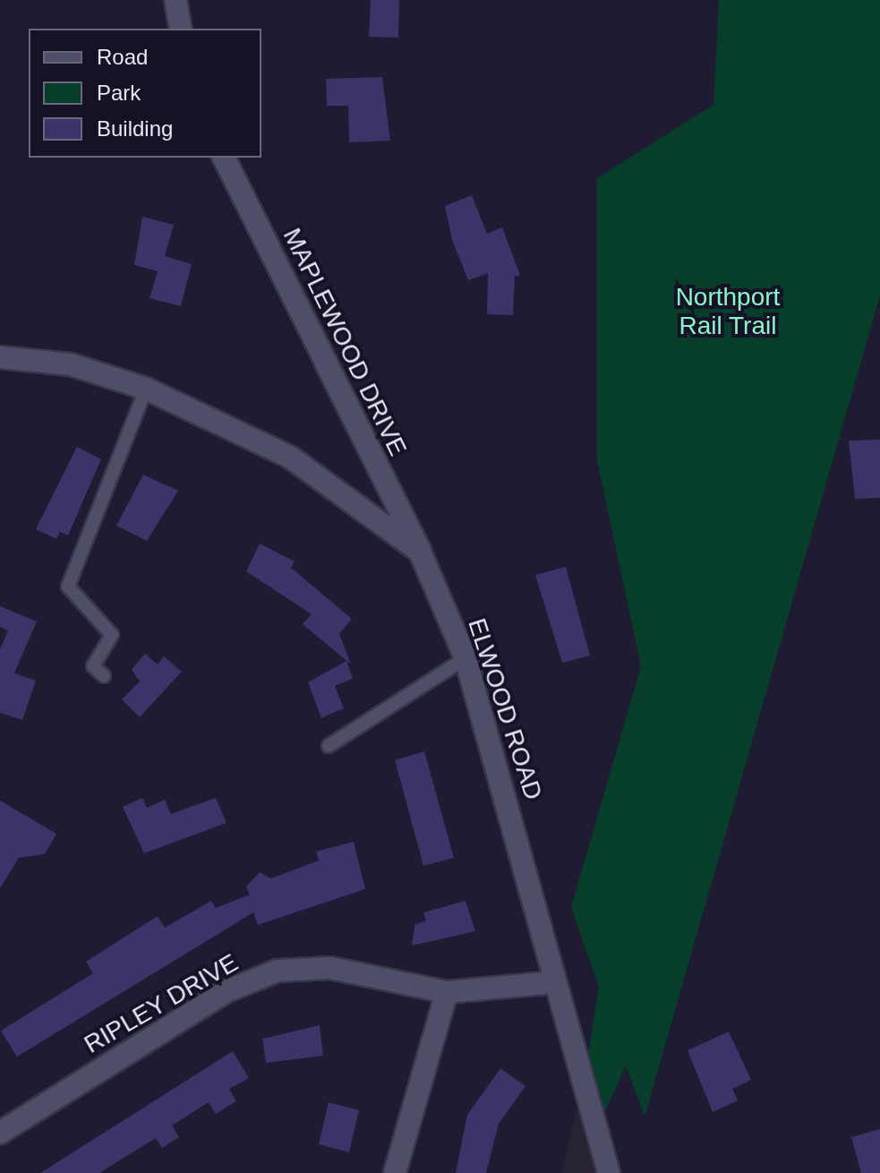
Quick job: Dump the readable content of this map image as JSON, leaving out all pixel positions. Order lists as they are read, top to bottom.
{
  "streets": {
    "street": ["MAPLEWOOD DRIVE", "ELWOOD ROAD", "RIPLEY DRIVE"]
  },
  "crossings": [
    ["MAPLEWOOD DRIVE", "ELWOOD ROAD"],
    ["ELWOOD ROAD", "RIPLEY DRIVE"]
  ],
  "parks": ["Northport Rail Trail"],
  "legend": ["Road", "Park", "Building"]
}
